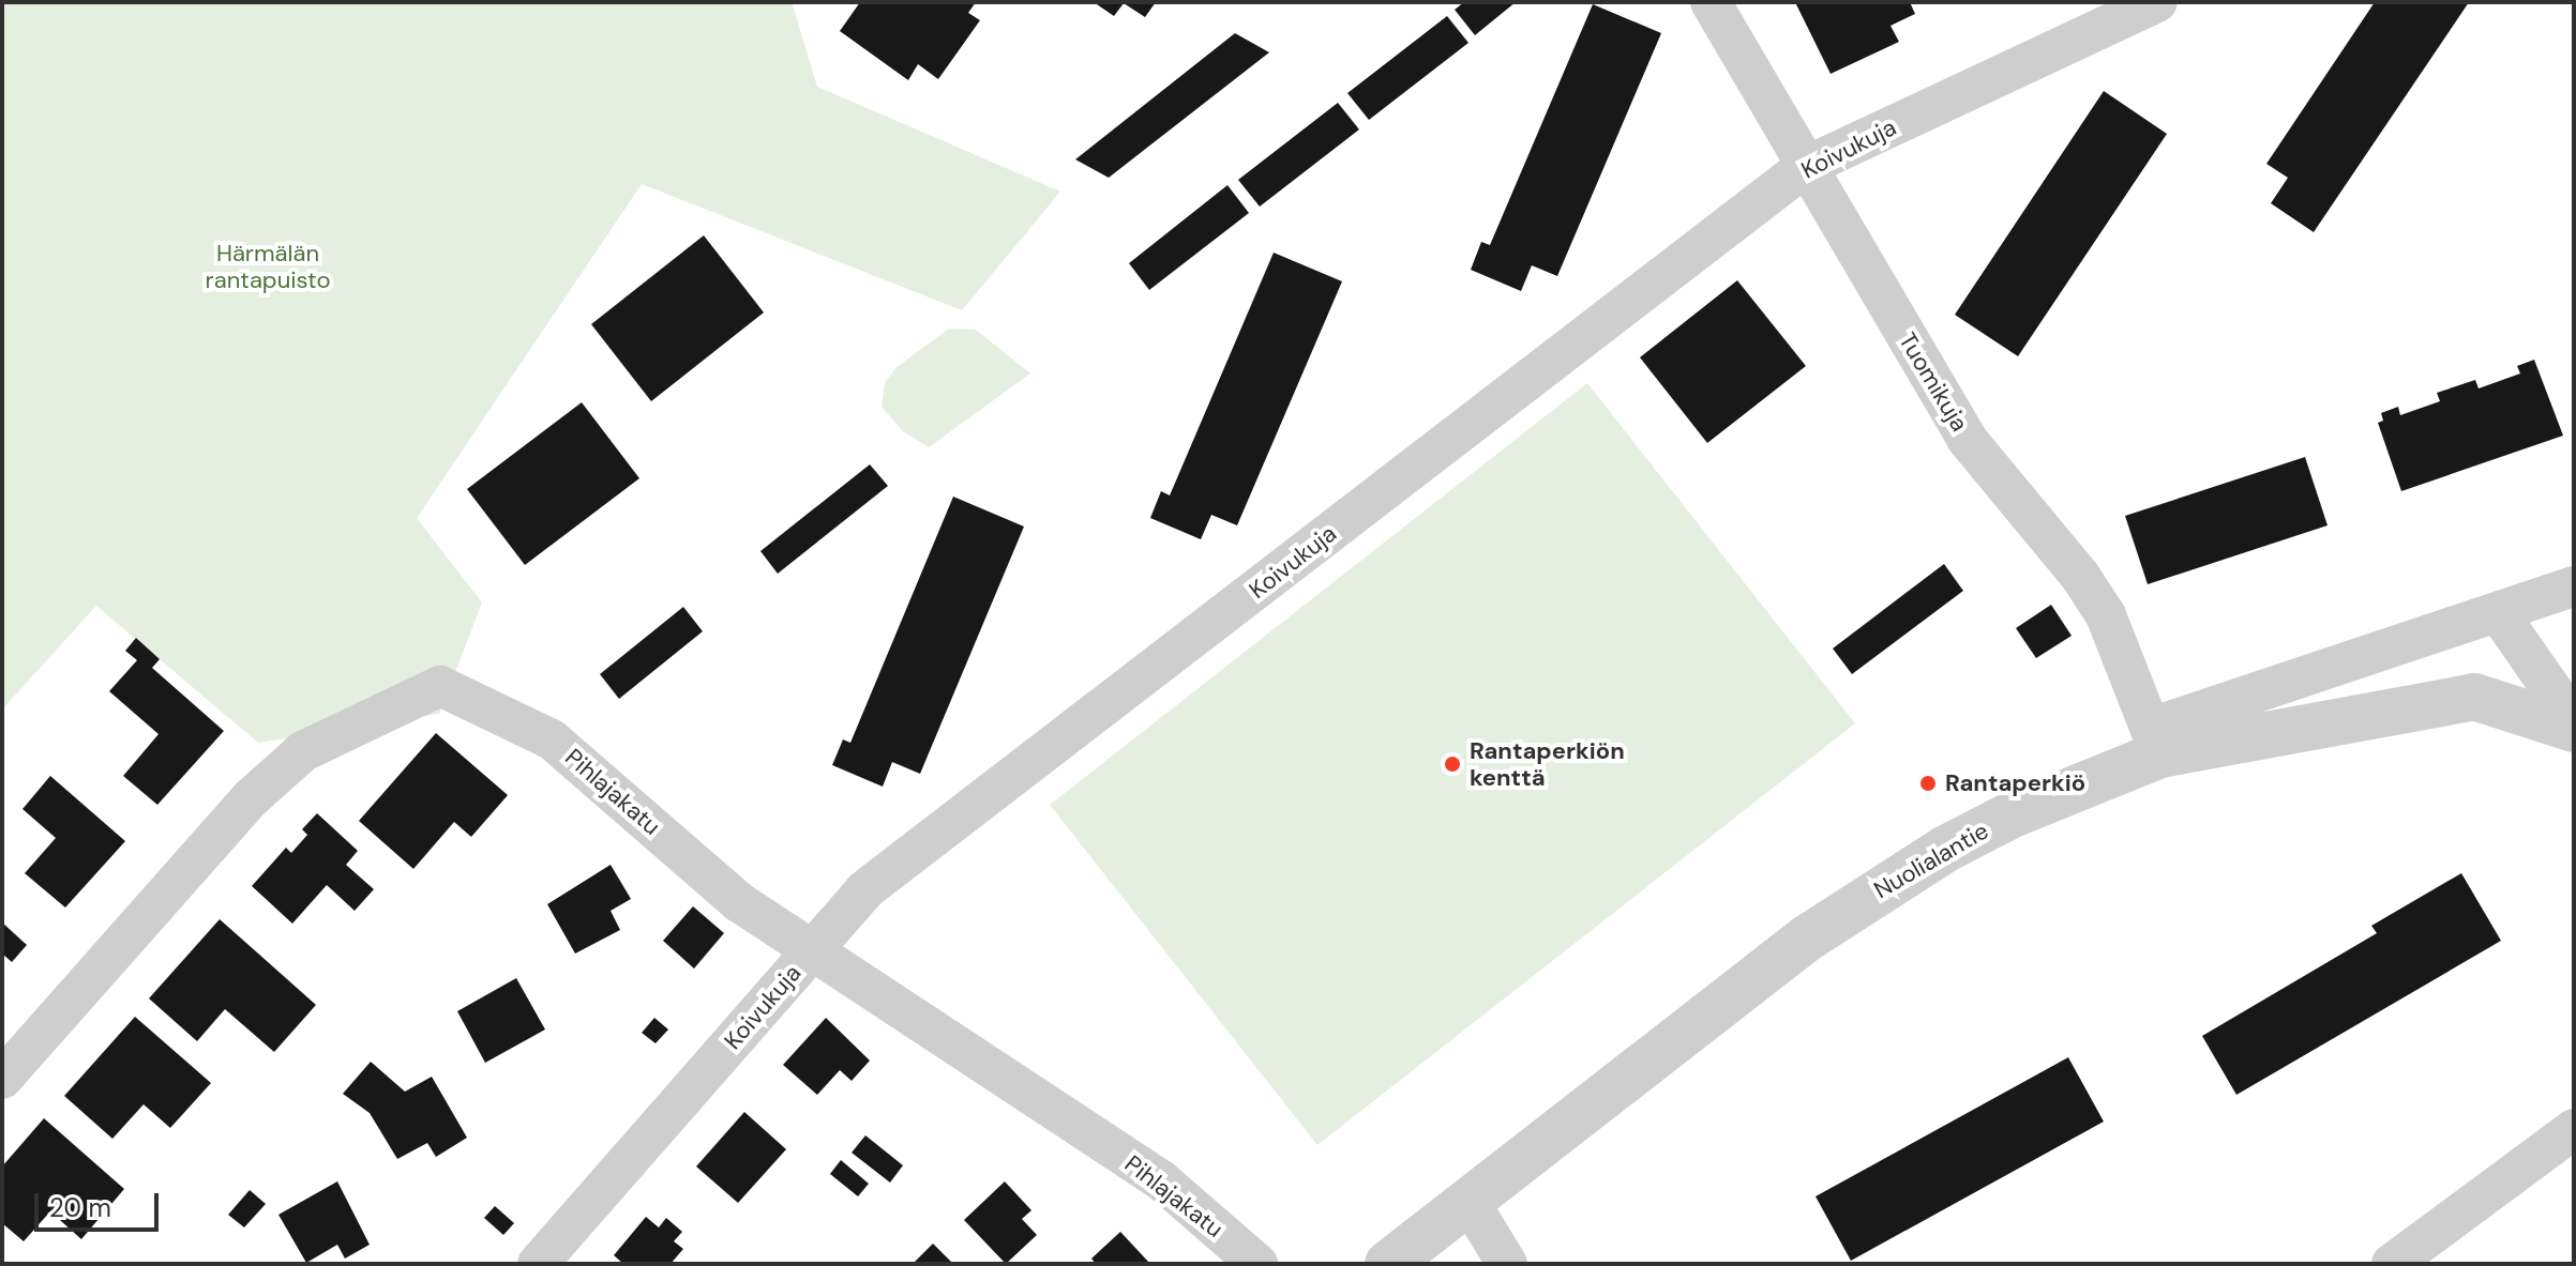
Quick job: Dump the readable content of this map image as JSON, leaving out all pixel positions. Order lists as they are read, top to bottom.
{
  "streets": {
    "street": [
      "Koivukuja",
      "Tuomikuja",
      "Pihlajakatu",
      "Nuolialantie"
    ]
  },
  "crossings": [
    ["Koivukuja", "Tuomikuja"],
    ["Koivukuja", "Pihlajakatu"],
    ["Tuomikuja", "Nuolialantie"]
  ],
  "parks": ["Härmälän rantapuisto"],
  "places": ["Rantaperkiön kenttä", "Rantaperkiö"],
  "scale_bar": "20 m"
}
